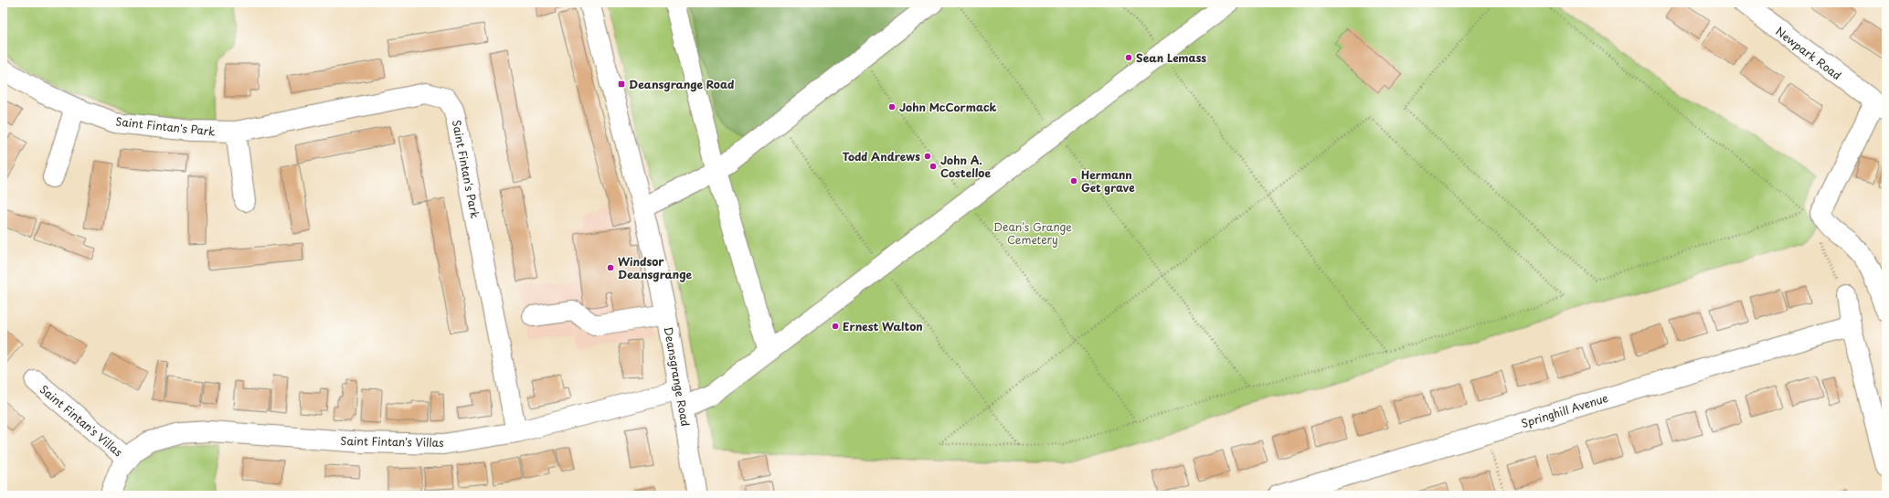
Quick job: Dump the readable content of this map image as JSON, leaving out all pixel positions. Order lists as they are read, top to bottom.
{
  "streets": {
    "street": [
      "Newpark Road",
      "Saint Fintan's Park",
      "Deansgrange Road",
      "Springhill Avenue",
      "Saint Fintan's Villas"
    ]
  },
  "crossings": [
    ["Saint Fintan's Park", "Saint Fintan's Villas"],
    ["Deansgrange Road", "Saint Fintan's Villas"]
  ],
  "parks": ["Dean's Grange Cemetery"],
  "places": {
    "other": [
      "Sean Lemass",
      "John McCormack",
      "Todd Andrews",
      "John A. Costelloe",
      "Hermann Get grave",
      "Windsor Deansgrange",
      "Ernest Walton"
    ],
    "transit": ["Deansgrange Road"]
  }
}
